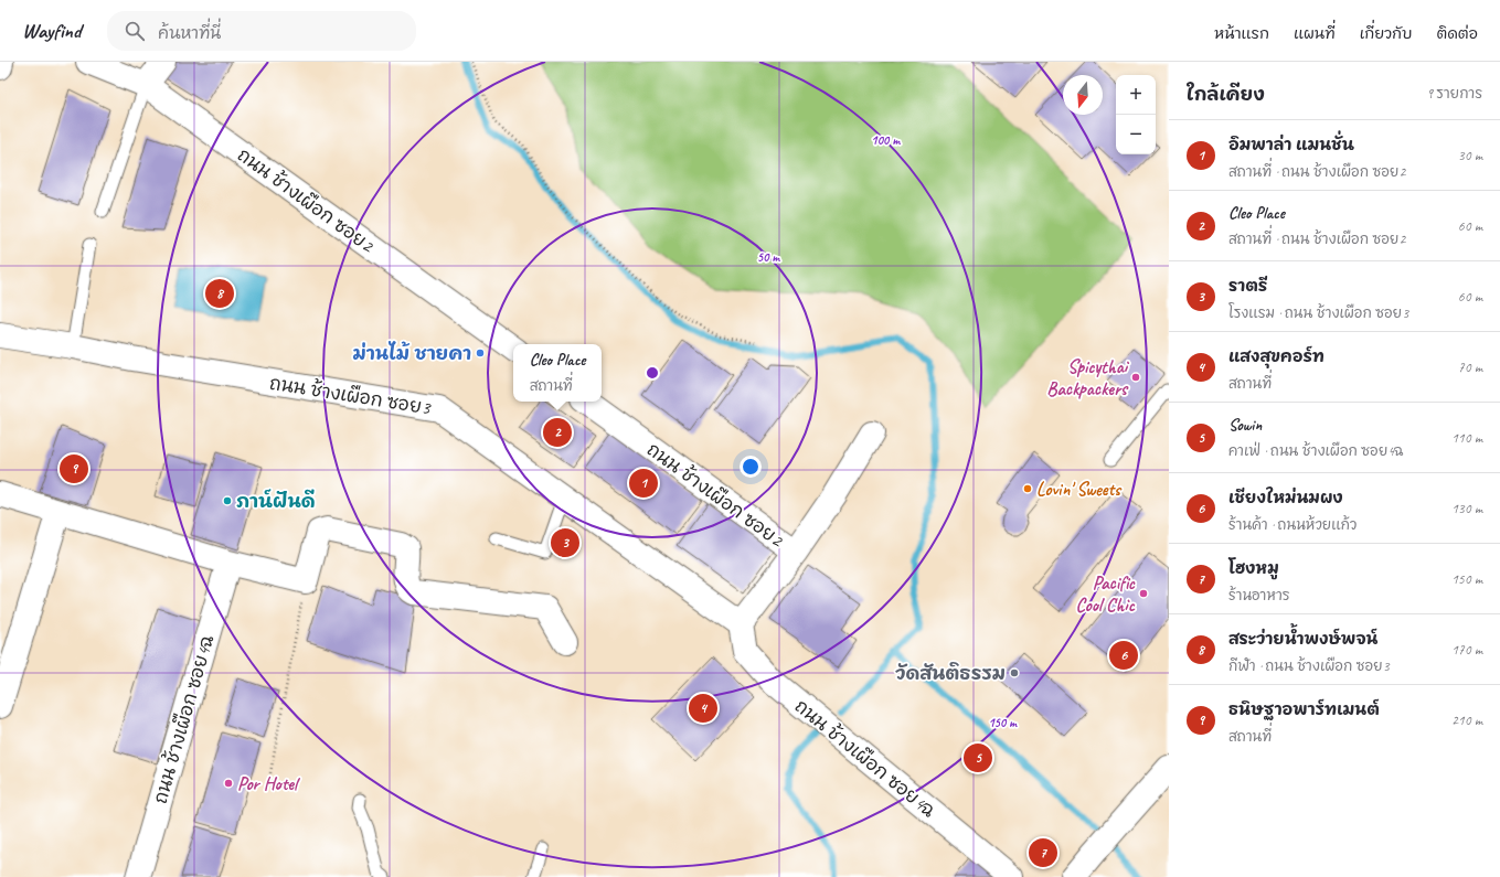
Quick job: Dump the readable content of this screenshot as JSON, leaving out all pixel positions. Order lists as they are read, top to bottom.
{
  "streets": {
    "street": ["ถนน ช้างเผือก ซอย2", "ถนน ช้างเผือก ซอย3", "ถนน ช้างเผือก ซอย4ฉ"]
  },
  "crossings": [
    ["ถนน ช้างเผือก ซอย2", "ถนน ช้างเผือก ซอย3"],
    ["ถนน ช้างเผือก ซอย2", "ถนน ช้างเผือก ซอย4ฉ"],
    ["ถนน ช้างเผือก ซอย3", "ถนน ช้างเผือก ซอย4ฉ"]
  ],
  "places": [
    "ม่านไม้ ชายคา",
    "Spicythai Backpackers",
    "Lovin' Sweets",
    "ภาน์ฝันดี",
    "Pacific Cool Chic",
    "วัดสันติธรรม",
    "Por Hotel"
  ],
  "north": "bottom",
  "page": {
    "header": "Wayfind",
    "search": "ค้นหาที่นี่",
    "nav": [
      "หน้าแรก",
      "แผนที่",
      "เกี่ยวกับ",
      "ติดต่อ"
    ],
    "heading": ["ใกล้เคียง", "9 รายการ"],
    "map_buttons": ["+", "−"],
    "list": [
      {
        "mark": "1",
        "name": "อิมพาล่า แมนชั่น",
        "note": "สถานที่ · ถนน ช้างเผือก ซอย2",
        "value": "30 m"
      },
      {
        "mark": "2",
        "name": "Cleo Place",
        "note": "สถานที่ · ถนน ช้างเผือก ซอย2",
        "value": "60 m"
      },
      {
        "mark": "3",
        "name": "ราตรี",
        "note": "โรงแรม · ถนน ช้างเผือก ซอย3",
        "value": "60 m"
      },
      {
        "mark": "4",
        "name": "แสงสุขคอร์ท",
        "note": "สถานที่",
        "value": "70 m"
      },
      {
        "mark": "5",
        "name": "Sowin",
        "note": "คาเฟ่ · ถนน ช้างเผือก ซอย4ฉ",
        "value": "110 m"
      },
      {
        "mark": "6",
        "name": "เชียงใหม่นมผง",
        "note": "ร้านค้า · ถนนห้วยแก้ว",
        "value": "130 m"
      },
      {
        "mark": "7",
        "name": "โฮงหมู",
        "note": "ร้านอาหาร",
        "value": "150 m"
      },
      {
        "mark": "8",
        "name": "สระว่ายน้ำพงษ์พจน์",
        "note": "กีฬา · ถนน ช้างเผือก ซอย3",
        "value": "170 m"
      },
      {
        "mark": "9",
        "name": "ธนิษฐาอพาร์ทเมนต์",
        "note": "สถานที่",
        "value": "210 m"
      }
    ],
    "pins": [
      "8",
      "2",
      "9",
      "1",
      "3",
      "6",
      "4",
      "5",
      "7"
    ],
    "popup": ["Cleo Place", "สถานที่"]
  },
  "rings": ["100 m", "50 m", "150 m"]
}
